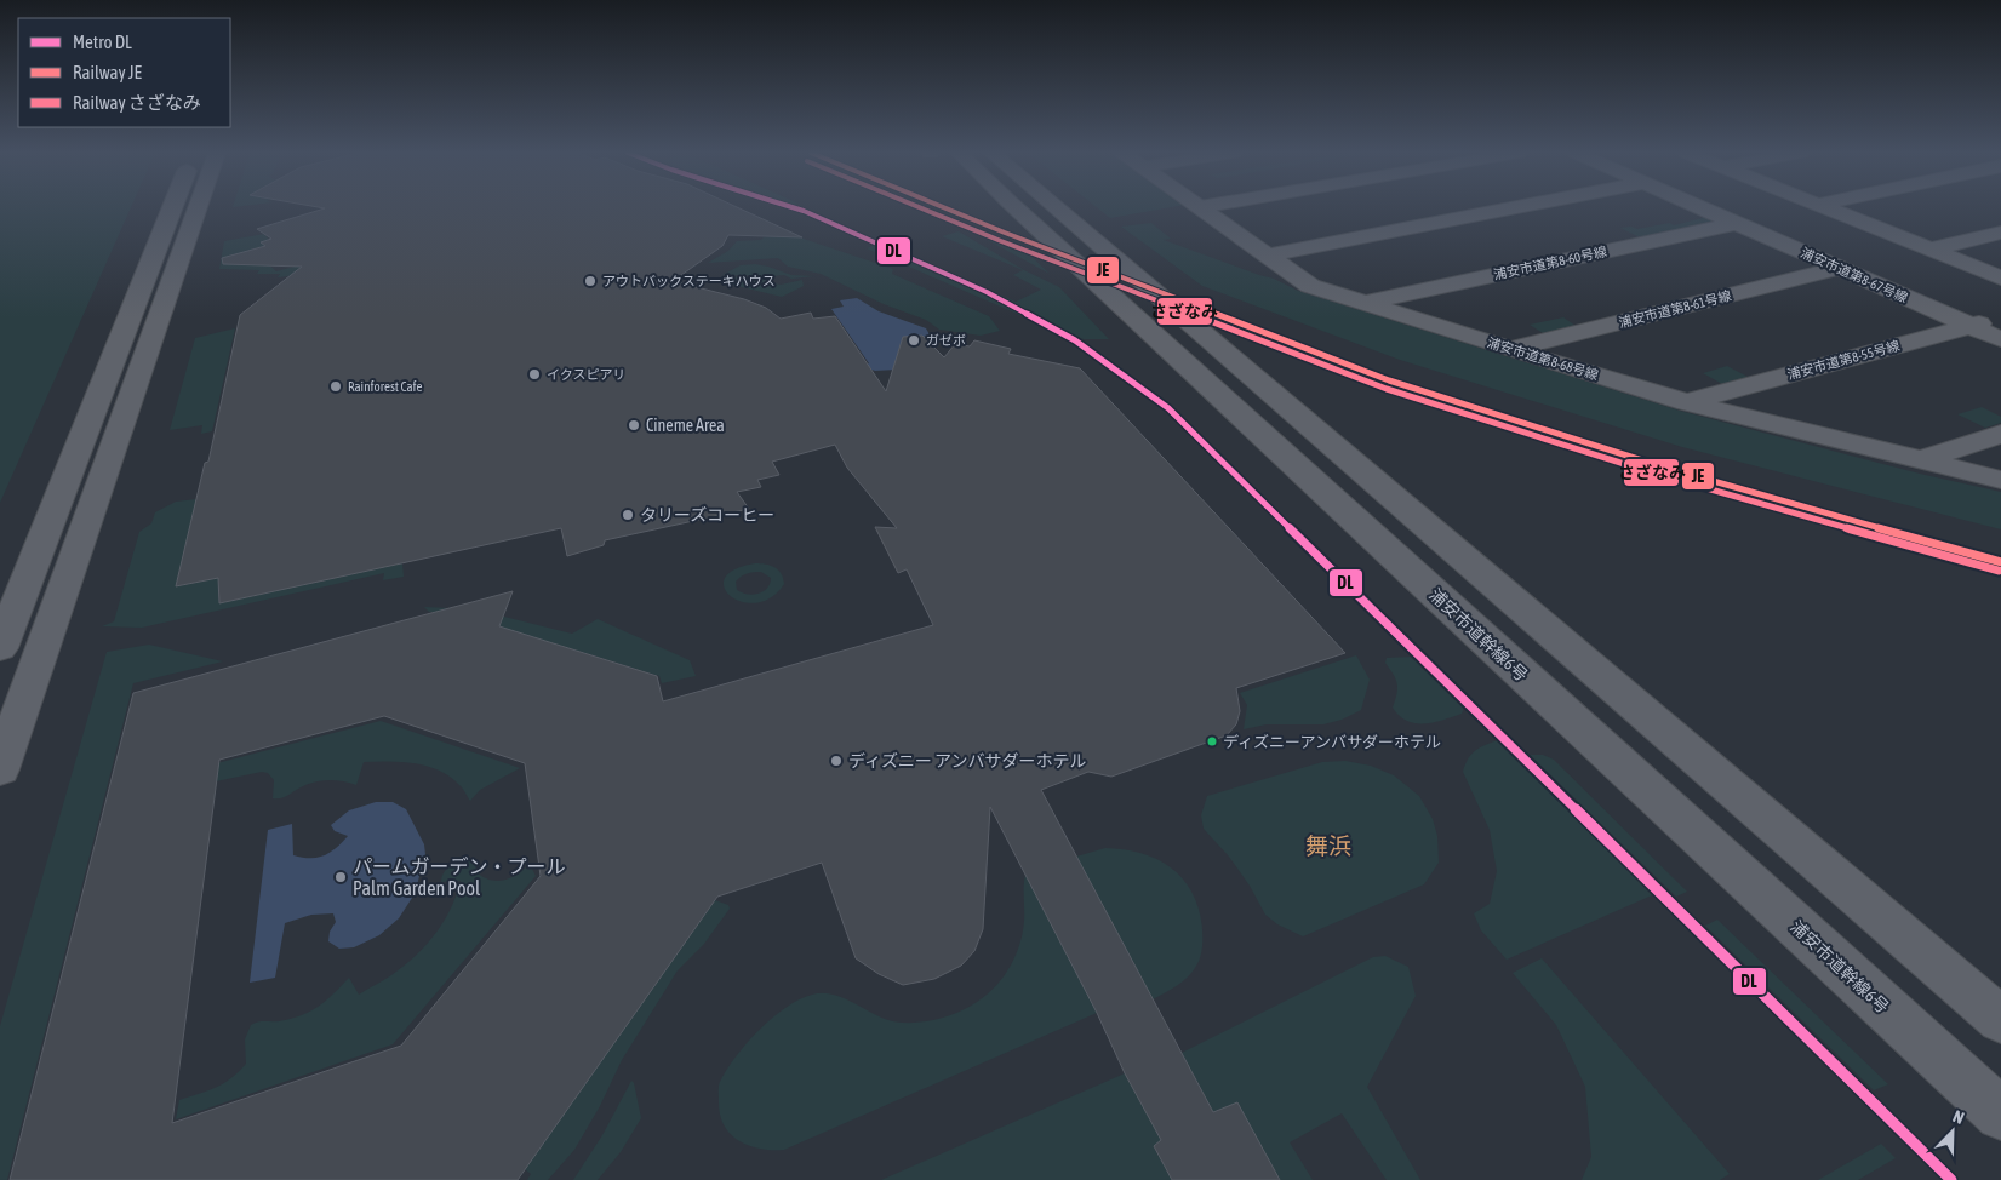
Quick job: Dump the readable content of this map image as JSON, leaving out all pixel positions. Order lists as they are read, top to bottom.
{
  "streets": {
    "street": [
      "浦安市道第8-60号線",
      "浦安市道第8-67号線",
      "浦安市道第8-61号線",
      "浦安市道第8-68号線",
      "浦安市道第8-55号線",
      "浦安市道幹線6号"
    ]
  },
  "crossings": [
    ["浦安市道第8-60号線", "浦安市道第8-67号線"],
    ["浦安市道第8-60号線", "浦安市道第8-68号線"],
    ["浦安市道第8-67号線", "浦安市道第8-61号線"],
    ["浦安市道第8-67号線", "浦安市道第8-55号線"],
    ["浦安市道第8-61号線", "浦安市道第8-68号線"],
    ["浦安市道第8-68号線", "浦安市道第8-55号線"]
  ],
  "districts": ["舞浜"],
  "places": [
    "アウトバックステーキハウス",
    "ガゼボ",
    "イクスピアリ",
    "Rainforest Cafe",
    "Cineme Area",
    "タリーズコーヒー",
    "ディズニーアンバサダーホテル",
    "ディズニー アンバサダーホテル",
    "パームガーデン・プール Palm Garden Pool"
  ],
  "lines": ["metro line DL", "rail line JE", "rail line さざなみ"],
  "legend": ["Metro DL", "Railway JE", "Railway さざなみ"],
  "north": "top right"
}
